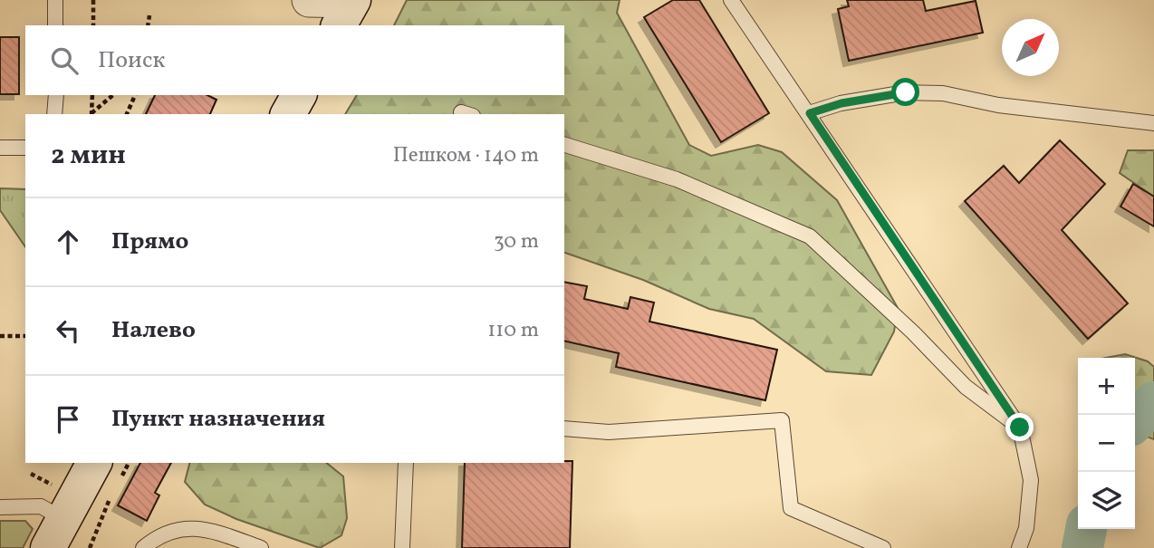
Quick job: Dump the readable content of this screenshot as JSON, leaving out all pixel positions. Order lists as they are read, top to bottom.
{
  "north": "top right",
  "page": {
    "search": "Поиск",
    "heading": ["2 мин", "Пешком · 140 m"],
    "list": [
      ["Прямо", "30 m"],
      ["Налево", "110 m"],
      "Пункт назначения"
    ],
    "map_buttons": ["+", "−"]
  }
}
